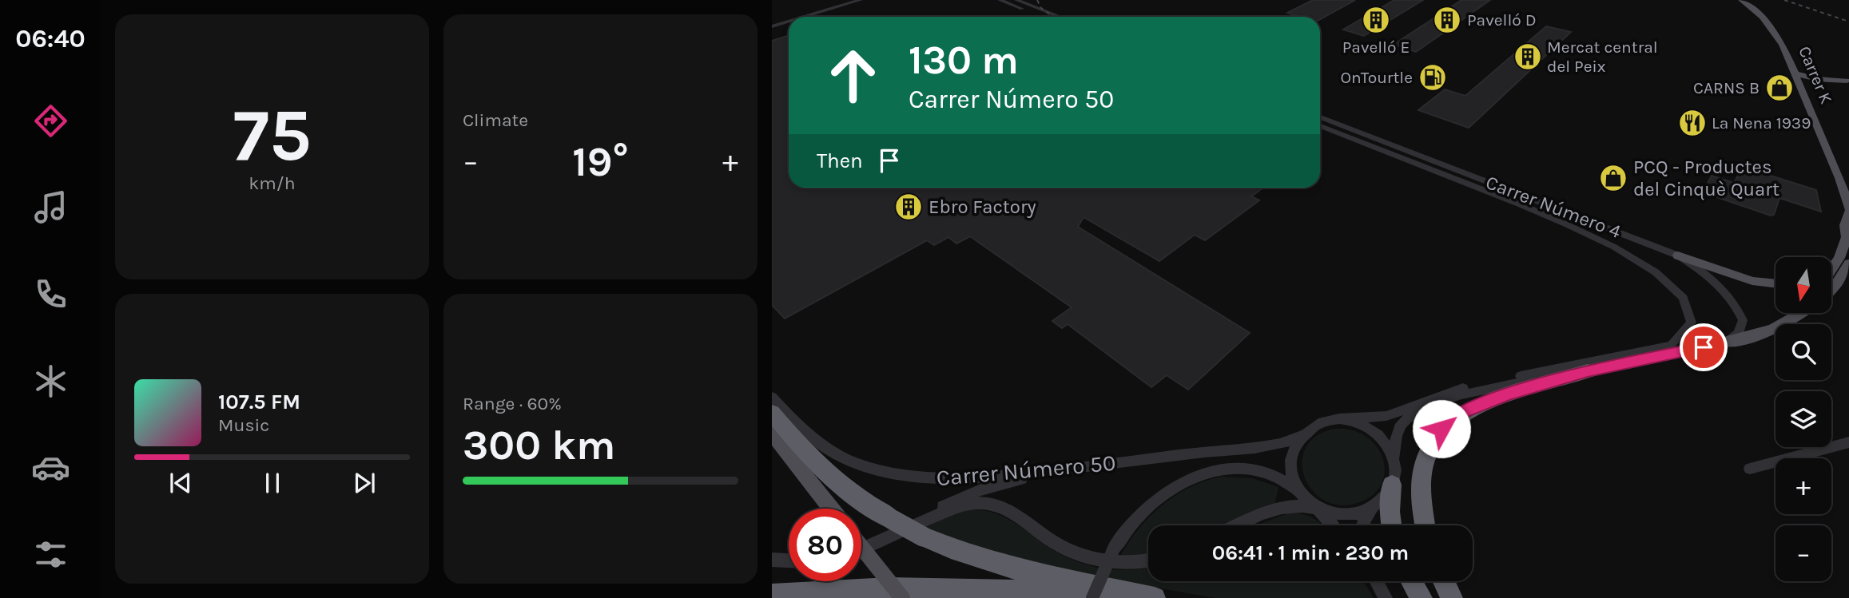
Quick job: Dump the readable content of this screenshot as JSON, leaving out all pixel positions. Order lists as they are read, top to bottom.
{
  "streets": {
    "main road": ["Carrer K"],
    "street": ["Carrer Número 4", "Carrer Número 50"]
  },
  "crossings": [
    ["Carrer Número 4", "Carrer Número 50"]
  ],
  "places": {
    "building": [
      "Pavelló E",
      "Pavelló D",
      "Mercat central del Peix",
      "Ebro Factory"
    ],
    "fuel station": ["OnTourtle"],
    "shop": ["CARNS B", "PCQ - Productes del Cinquè Quart"],
    "restaurant": ["La Nena 1939"]
  },
  "north": "bottom",
  "page": {
    "tabs": "06:40",
    "tile": [
      ["75", "km/h"],
      "Climate",
      ["Range · 60%", "300 km"]
    ],
    "turn": ["130 m", "Carrer Número 50"],
    "then": "Then",
    "heat": ["−", "19°", "+"],
    "map_buttons": ["+", "−"],
    "song": ["107.5 FM", "Music"],
    "limit": "80",
    "trip": "06:41 · 1 min · 230 m"
  }
}
